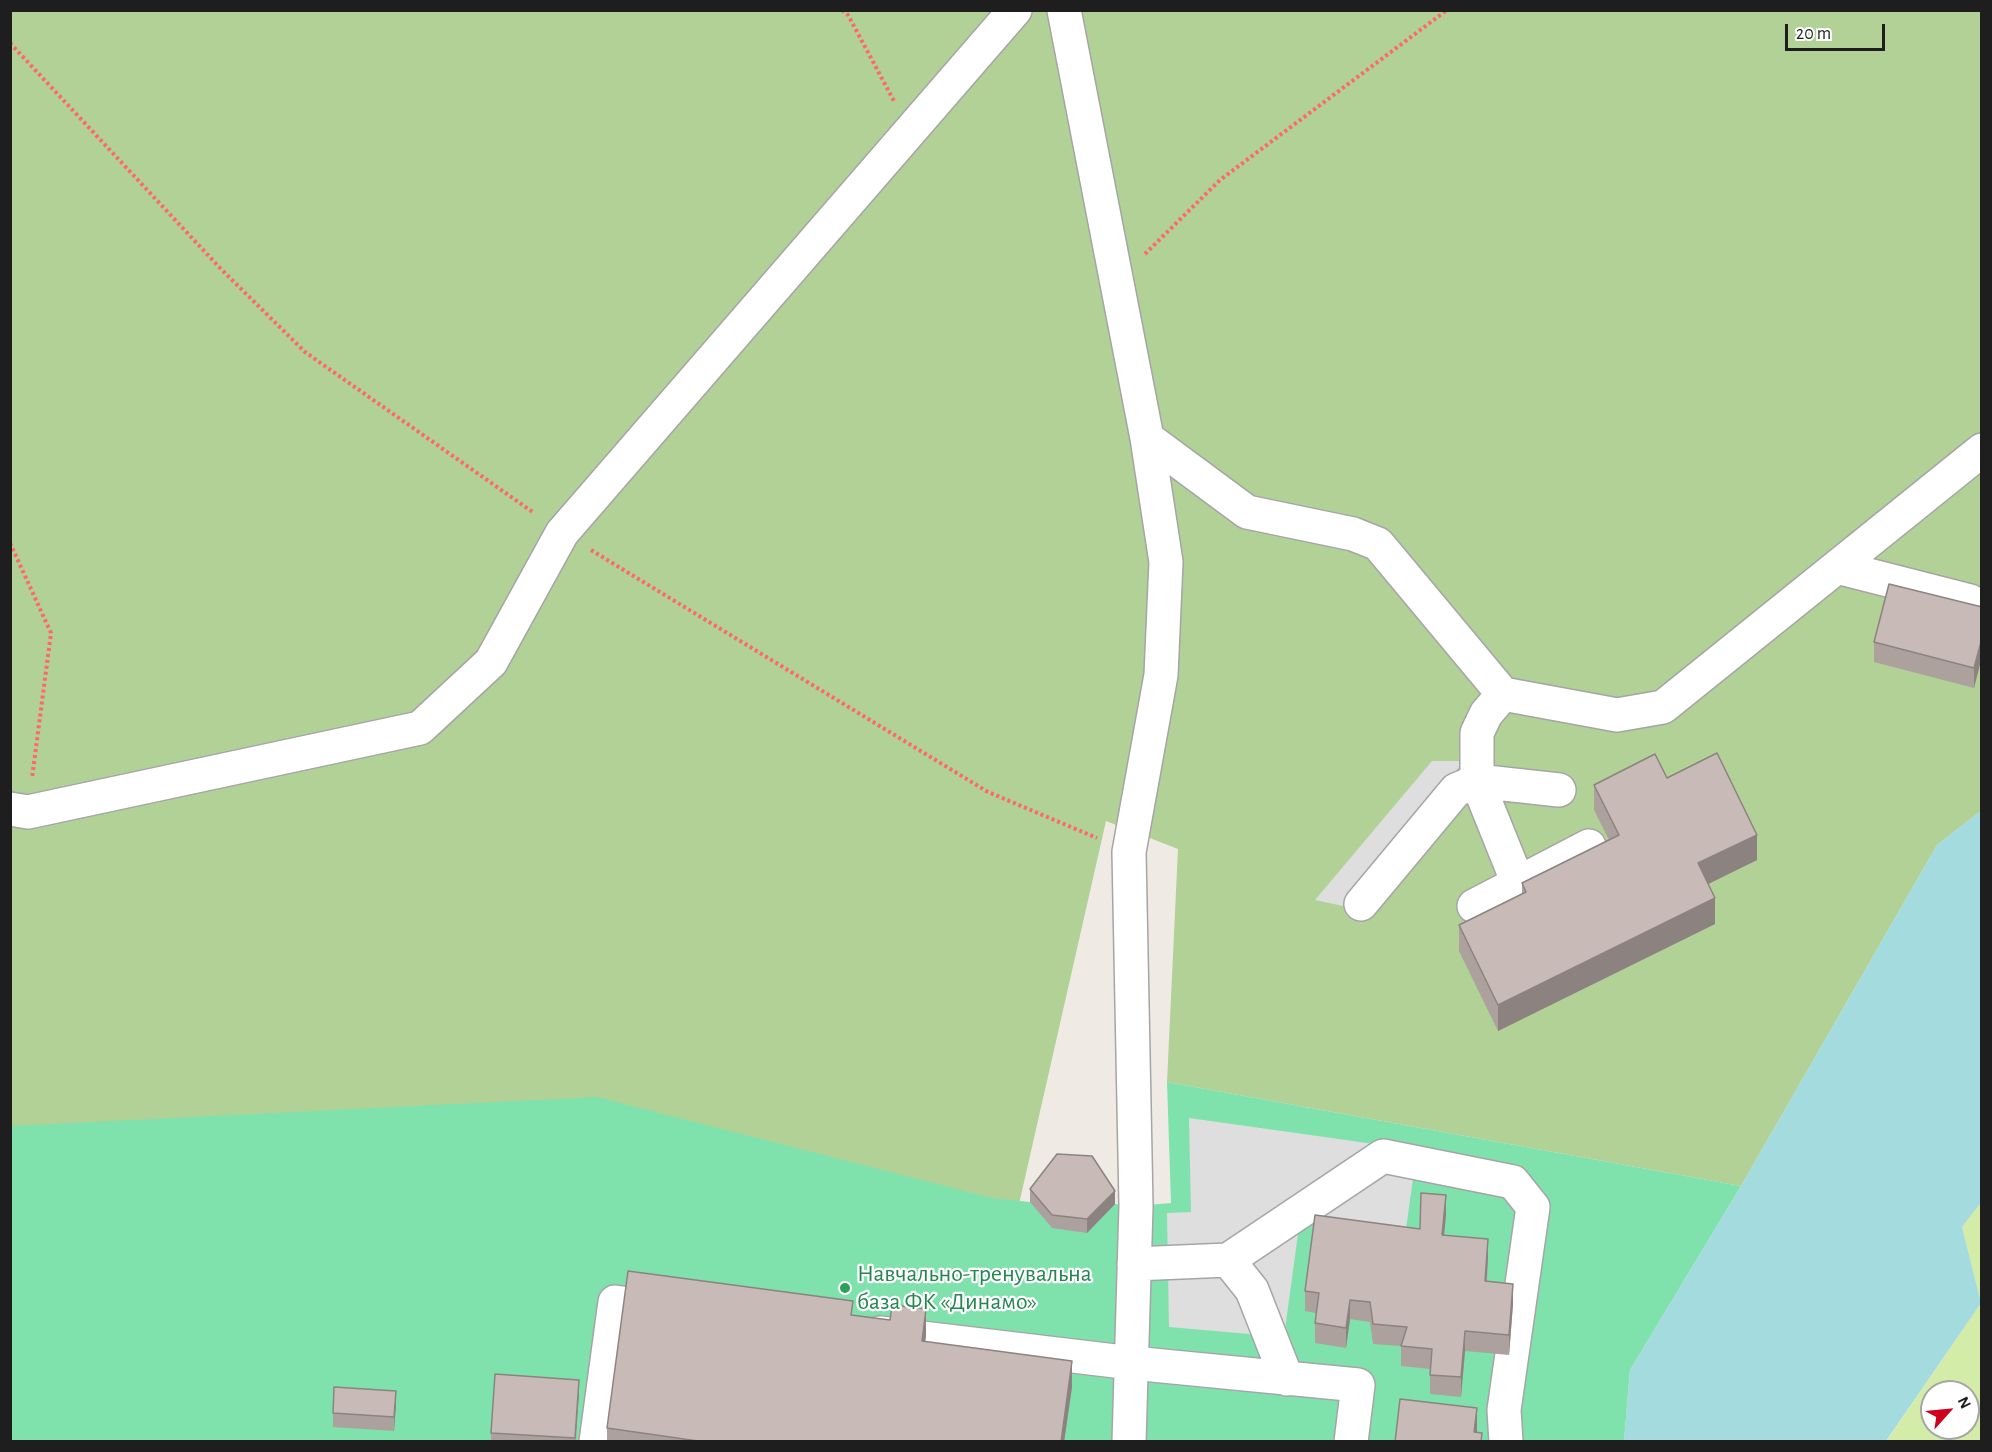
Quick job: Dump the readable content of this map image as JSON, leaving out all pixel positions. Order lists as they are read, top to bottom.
{
  "places": ["Навчально-тренувальна база ФК «Динамо»"],
  "scale_bar": "20 m",
  "north": "top right"
}
